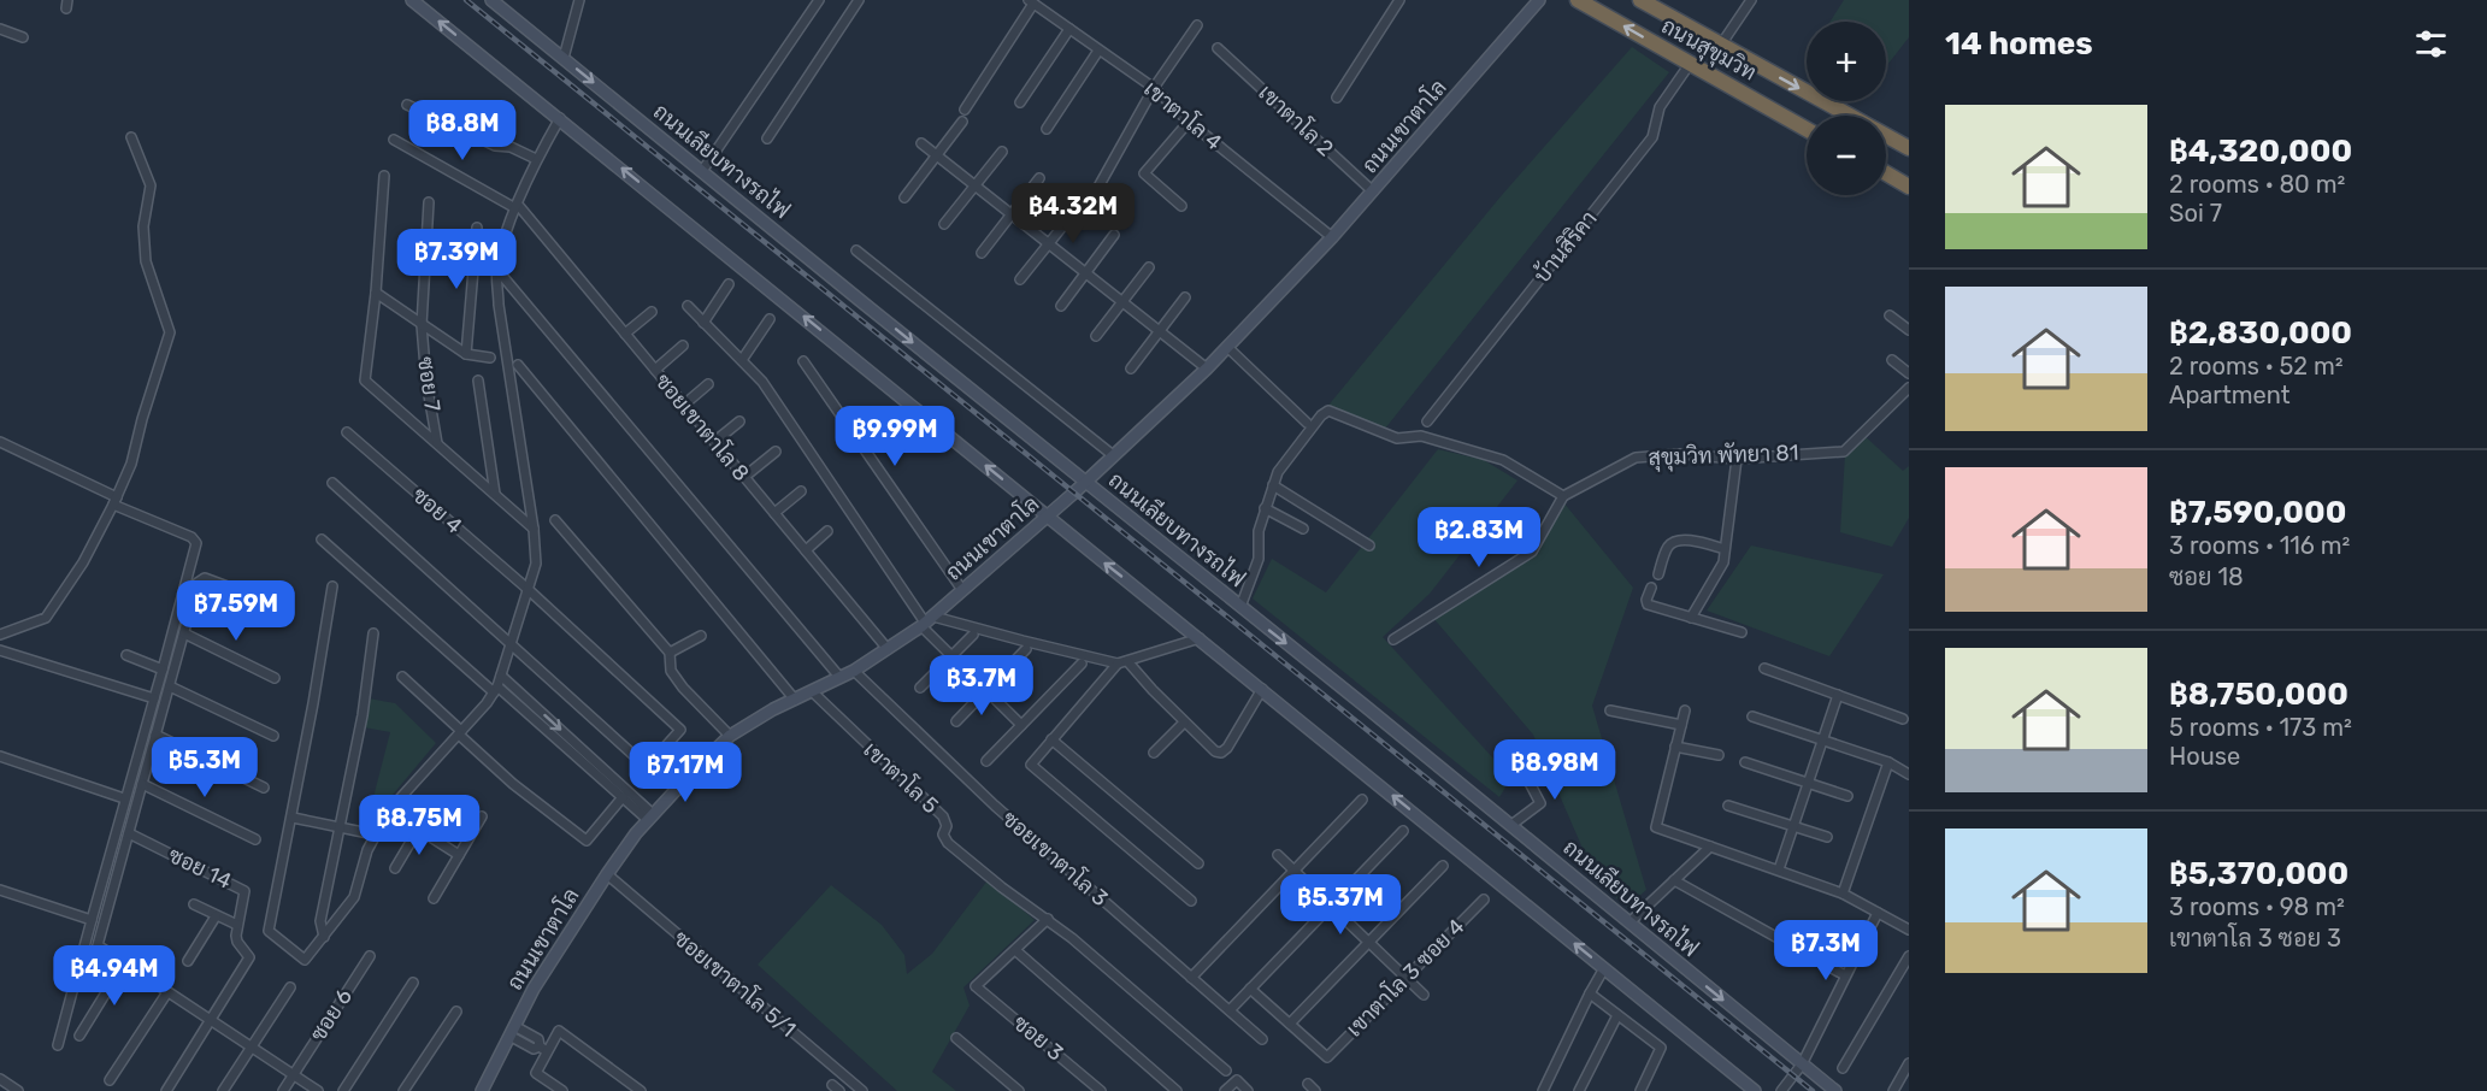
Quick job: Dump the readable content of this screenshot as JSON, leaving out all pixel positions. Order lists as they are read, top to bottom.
{
  "streets": {
    "highway": ["ถนนสุขุมวิท"],
    "street": [
      "เขาตาโล 4",
      "เขาตาโล 2",
      "ถนนเขาตาโล",
      "ถนนเลียบทางรถไฟ",
      "บ้านสิริคา",
      "ซอย 7",
      "ซอยเขาตาโล 8",
      "สุขุมวิท พัทยา 81",
      "ซอย 4",
      "เขาตาโล 5",
      "ซอยเขาตาโล 3",
      "ซอย 14",
      "เขาตาโล 3 ซอย 4",
      "ซอยเขาตาโล 5/1",
      "ซอย 6",
      "ซอย 3"
    ]
  },
  "crossings": [
    ["ถนนสุขุมวิท", "บ้านสิริคา"],
    ["เขาตาโล 4", "ถนนเขาตาโล"],
    ["เขาตาโล 2", "ถนนเขาตาโล"],
    ["ถนนเขาตาโล", "ถนนเลียบทางรถไฟ"],
    ["ถนนเขาตาโล", "ซอยเขาตาโล 8"],
    ["ถนนเขาตาโล", "เขาตาโล 5"],
    ["ถนนเขาตาโล", "ซอยเขาตาโล 3"],
    ["ถนนเขาตาโล", "ซอยเขาตาโล 5/1"]
  ],
  "page": {
    "heading": "14 homes",
    "map_buttons": ["+", "−"],
    "list": [
      {
        "name": "฿4,320,000",
        "note": "2 rooms · 80 m² · Soi 7"
      },
      {
        "name": "฿2,830,000",
        "note": "2 rooms · 52 m² · Apartment"
      },
      {
        "name": "฿7,590,000",
        "note": "3 rooms · 116 m² · ซอย 18"
      },
      {
        "name": "฿8,750,000",
        "note": "5 rooms · 173 m² · House"
      },
      {
        "name": "฿5,370,000",
        "note": "3 rooms · 98 m² · เขาตาโล 3 ซอย 3"
      }
    ],
    "price": [
      "฿8.8M",
      "฿4.32M",
      "฿7.39M",
      "฿9.99M",
      "฿2.83M",
      "฿7.59M",
      "฿3.7M",
      "฿5.3M",
      "฿8.98M",
      "฿7.17M",
      "฿8.75M",
      "฿5.37M",
      "฿7.3M",
      "฿4.94M"
    ]
  }
}
